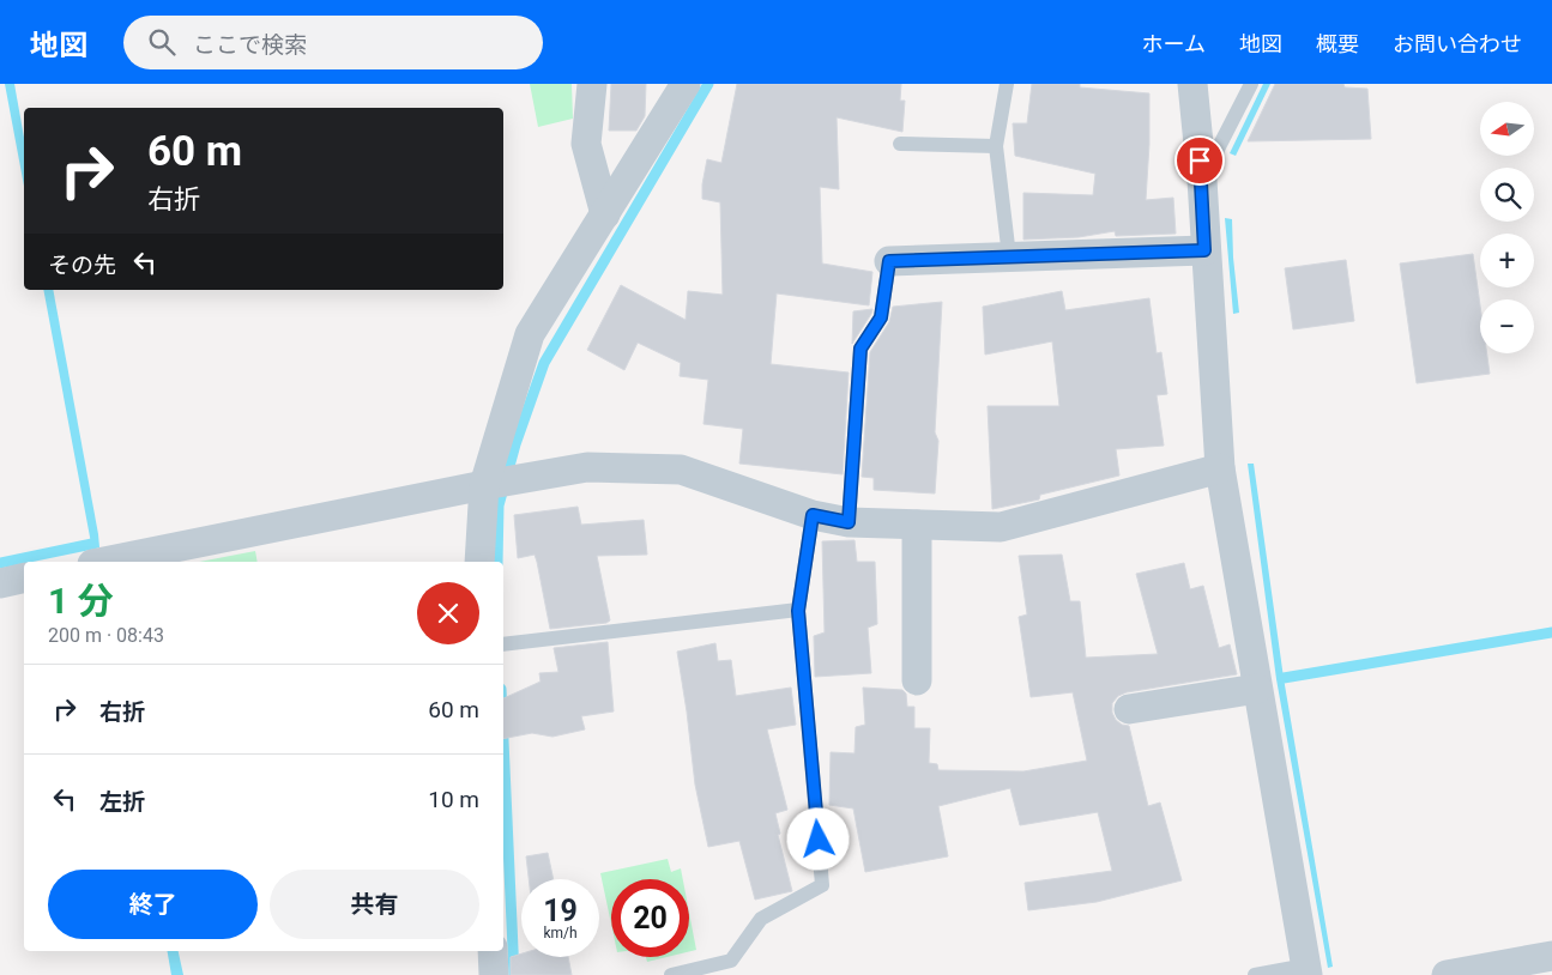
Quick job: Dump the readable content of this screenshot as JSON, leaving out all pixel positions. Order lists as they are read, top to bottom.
{
  "north": "left",
  "page": {
    "header": "地図",
    "search": "ここで検索",
    "nav": [
      "ホーム",
      "地図",
      "概要",
      "お問い合わせ"
    ],
    "map_buttons": ["+", "−"],
    "turn": ["60 m", "右折"],
    "then": "その先",
    "heading": ["1 分", "200 m · 08:43"],
    "list": [
      {
        "name": "右折",
        "value": "60 m"
      },
      {
        "name": "左折",
        "value": "10 m"
      }
    ],
    "buttons": ["終了", "共有"],
    "speed": "19 km/h",
    "limit": "20"
  }
}
